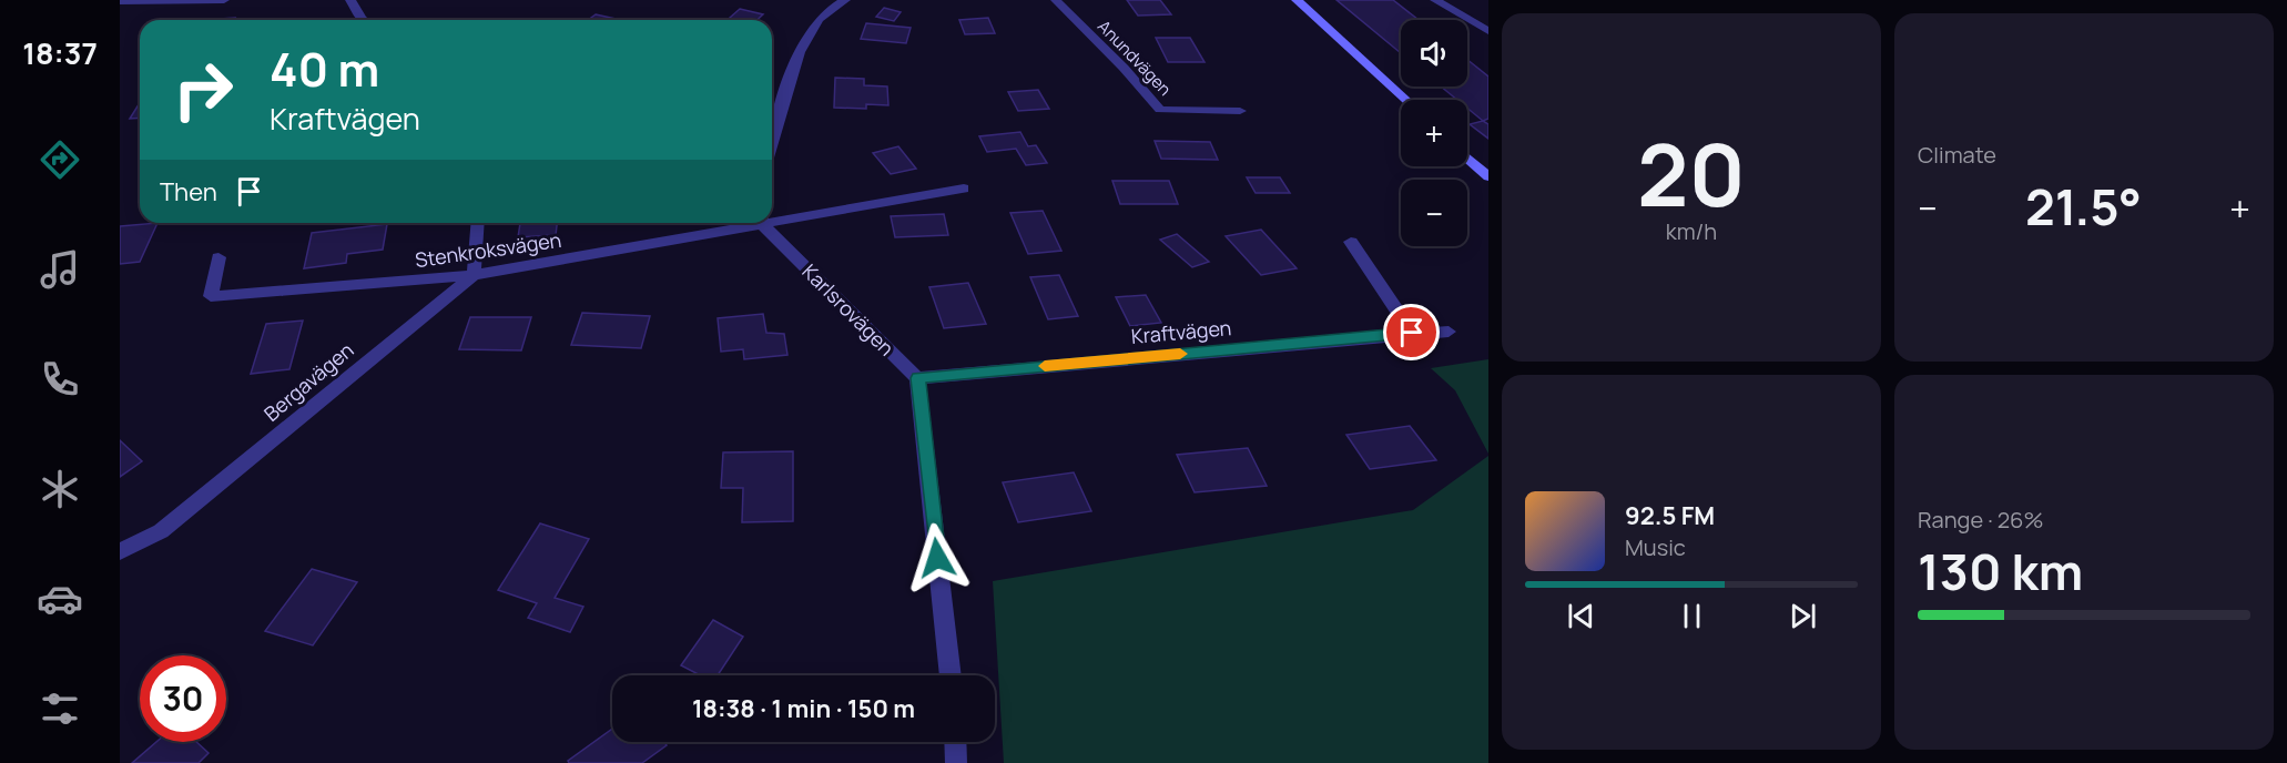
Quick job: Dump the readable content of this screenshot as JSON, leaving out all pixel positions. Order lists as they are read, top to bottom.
{
  "streets": {
    "street": [
      "Anundvägen",
      "Stenkroksvägen",
      "Karlsrovägen",
      "Kraftvägen",
      "Bergavägen"
    ]
  },
  "crossings": [
    ["Stenkroksvägen", "Bergavägen"],
    ["Karlsrovägen", "Kraftvägen"]
  ],
  "page": {
    "tabs": "18:37",
    "tile": [
      ["20", "km/h"],
      "Climate",
      ["Range · 26%", "130 km"]
    ],
    "map_buttons": ["+", "−"],
    "turn": ["40 m", "Kraftvägen"],
    "then": "Then",
    "heat": ["−", "21.5°", "+"],
    "song": ["92.5 FM", "Music"],
    "limit": "30",
    "trip": "18:38 · 1 min · 150 m"
  }
}
